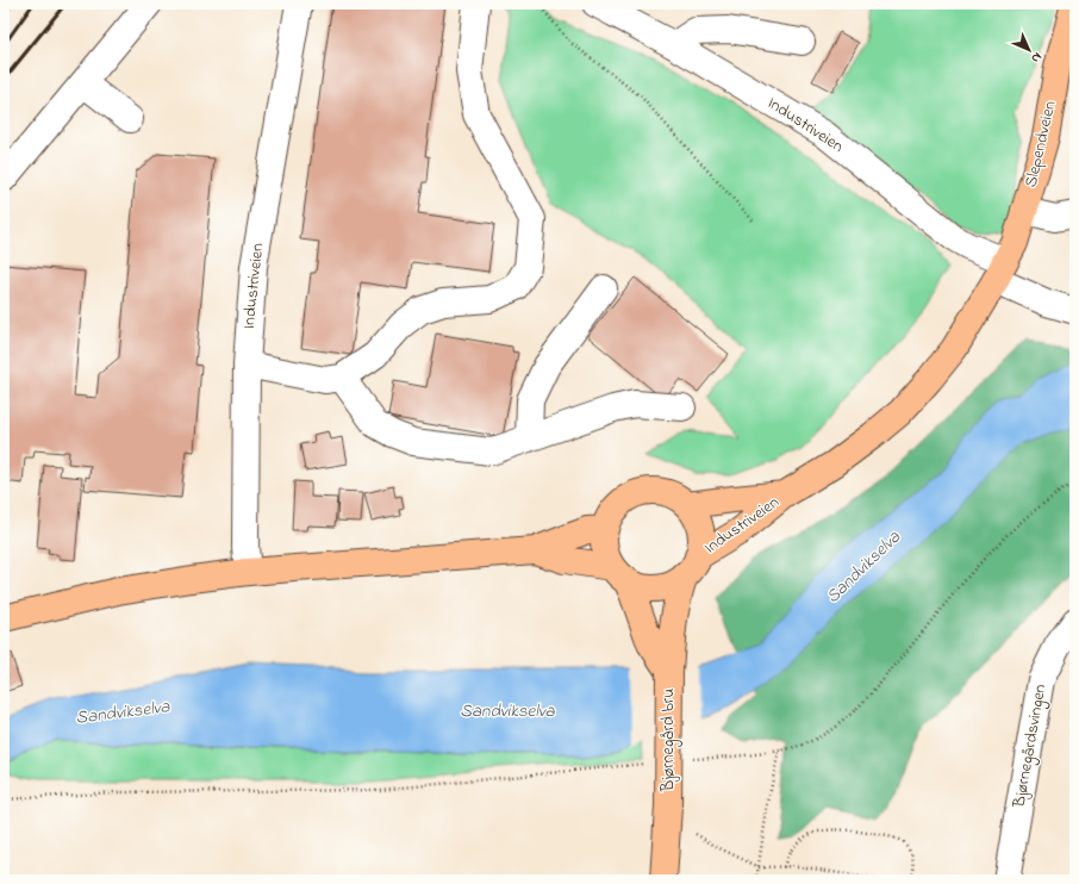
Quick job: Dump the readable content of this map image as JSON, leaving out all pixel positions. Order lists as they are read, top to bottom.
{
  "streets": {
    "main road": ["Industriveien", "Slependveien", "Bjørnegård bru"],
    "street": ["Bjørnegårdsvingen"]
  },
  "crossings": [
    ["Industriveien", "Slependveien"],
    ["Industriveien", "Bjørnegård bru"]
  ],
  "water": ["Sandvikselva"],
  "north": "bottom right"
}
